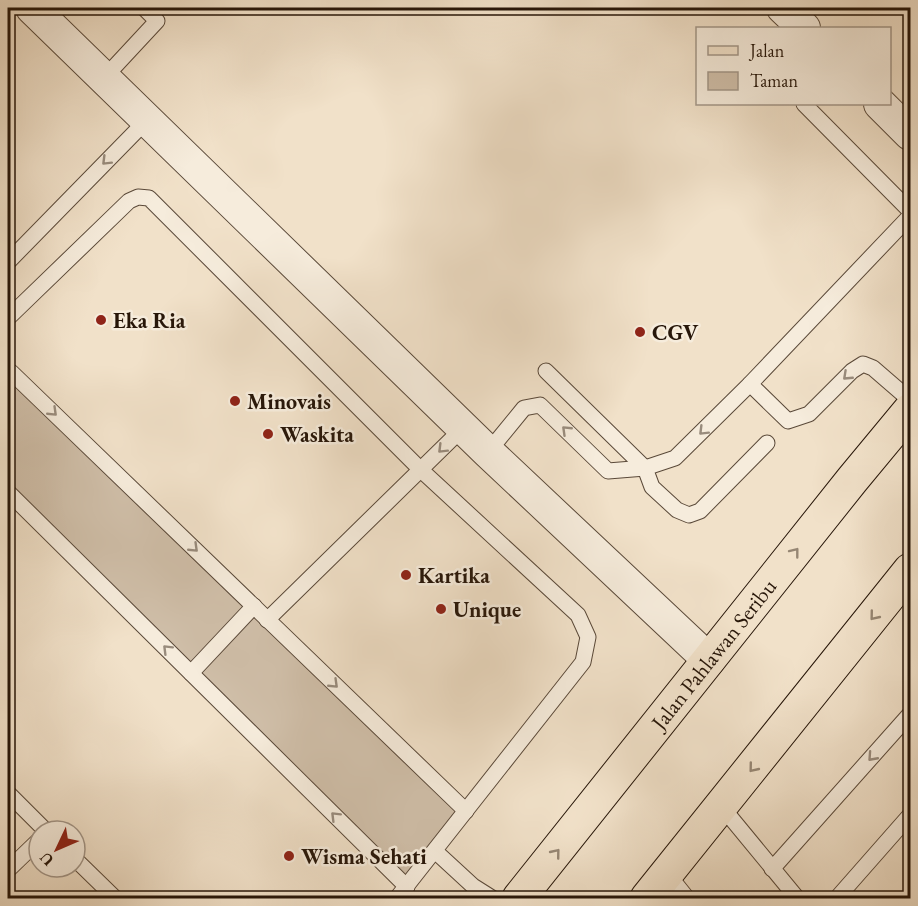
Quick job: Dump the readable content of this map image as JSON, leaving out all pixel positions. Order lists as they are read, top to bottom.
{
  "streets": {
    "main road": ["Jalan Pahlawan Seribu"]
  },
  "places": [
    "Eka Ria",
    "CGV",
    "Minovais",
    "Waskita",
    "Kartika",
    "Unique",
    "Wisma Sehati"
  ],
  "legend": ["Jalan", "Taman"],
  "north": "bottom left"
}
